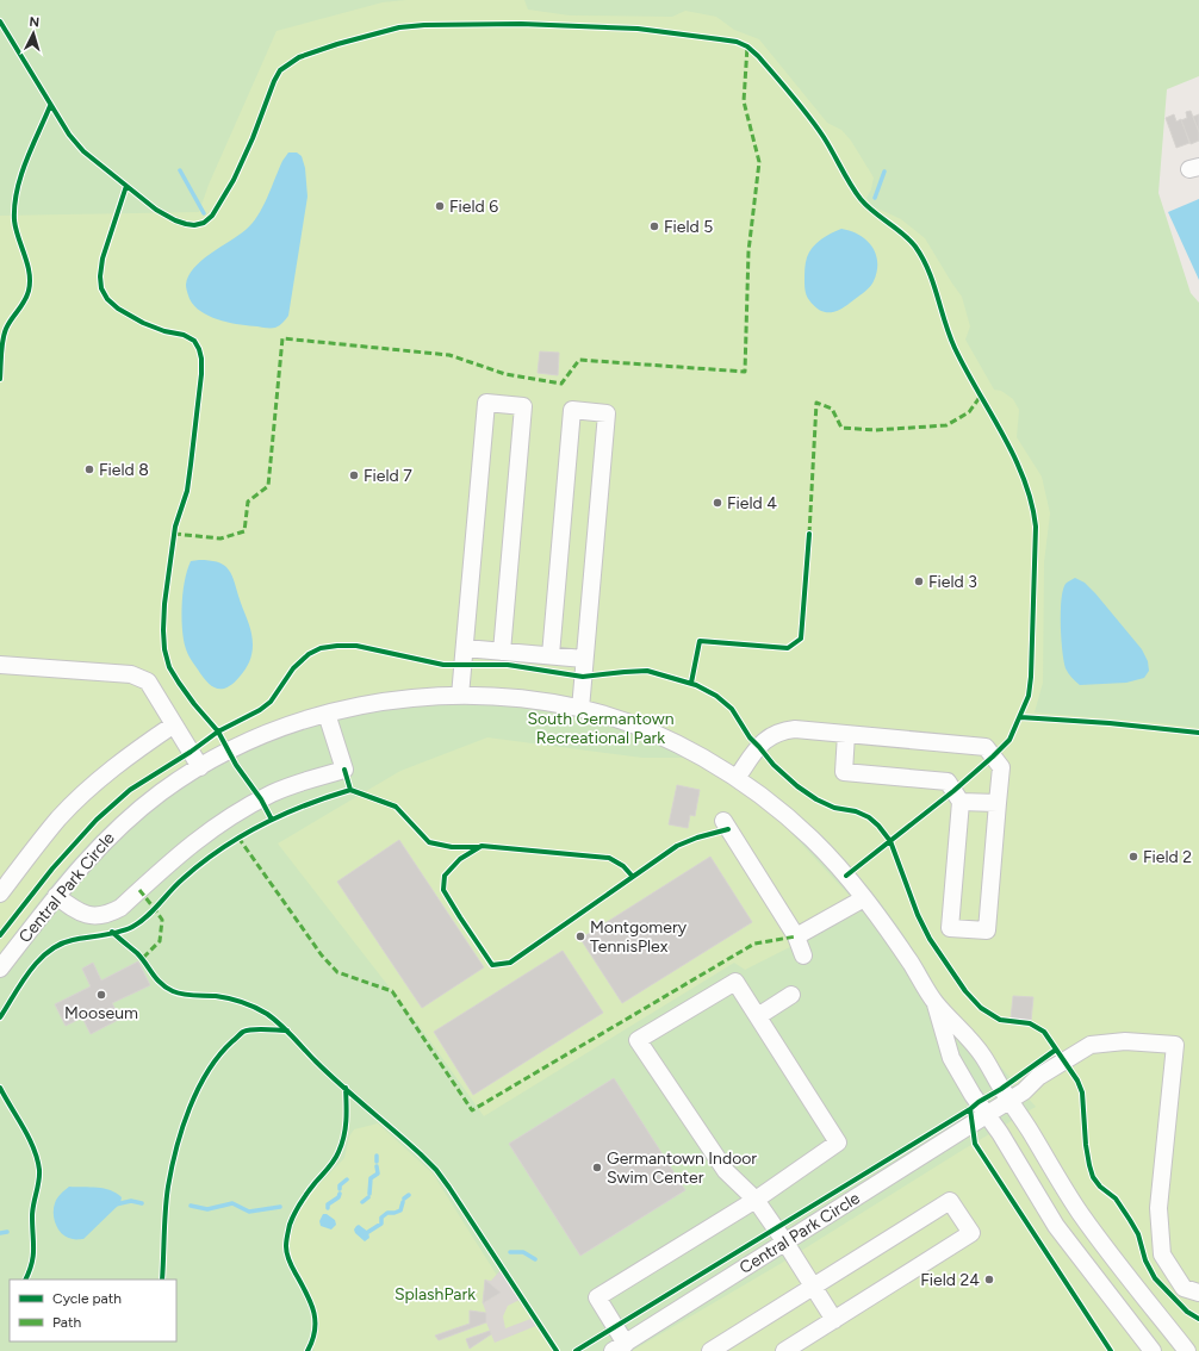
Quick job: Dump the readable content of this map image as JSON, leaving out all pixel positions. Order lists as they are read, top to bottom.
{
  "streets": {
    "street": ["Central Park Circle"]
  },
  "parks": ["South Germantown Recreational Park", "SplashPark"],
  "places": [
    "Field 6",
    "Field 5",
    "Field 8",
    "Field 7",
    "Field 4",
    "Field 3",
    "Field 2",
    "Montgomery TennisPlex",
    "Mooseum",
    "Germantown Indoor Swim Center",
    "Field 24"
  ],
  "legend": ["Cycle path", "Path"],
  "north": "top"
}
